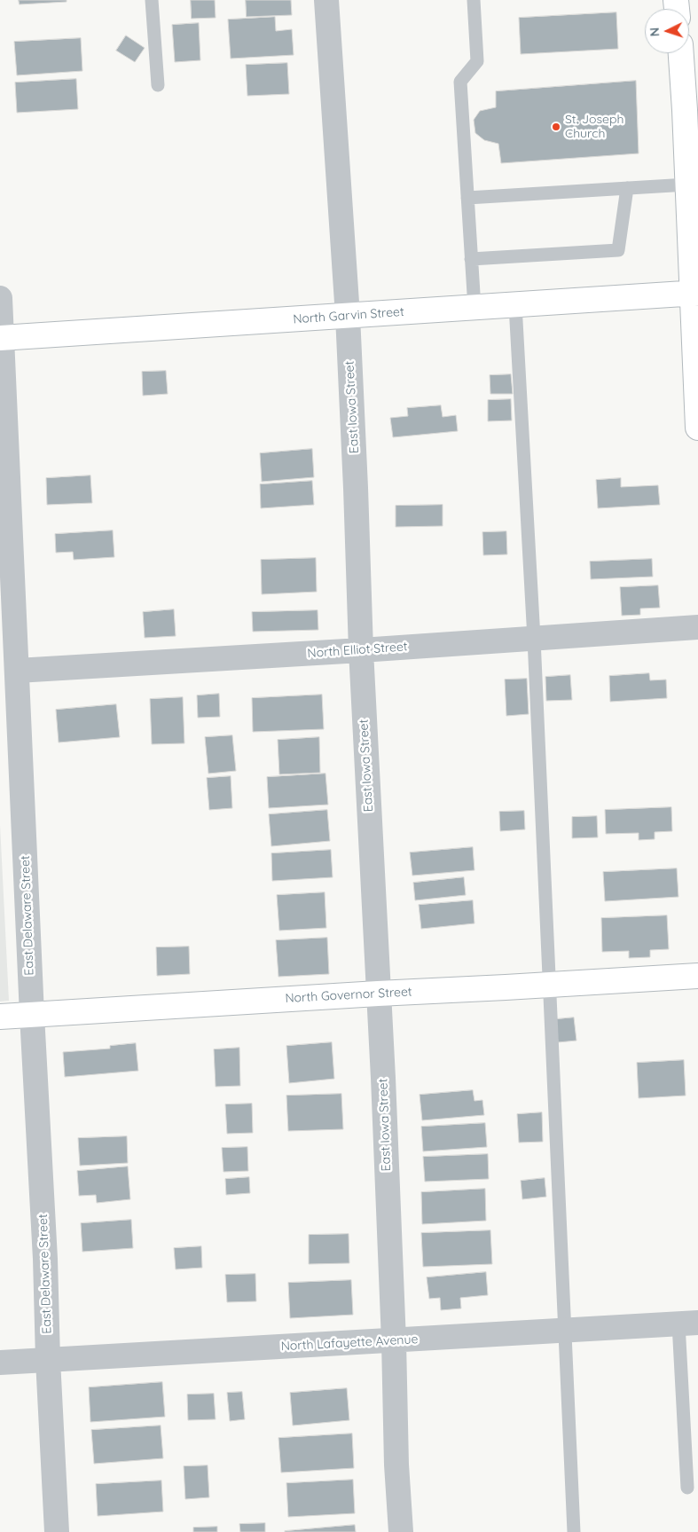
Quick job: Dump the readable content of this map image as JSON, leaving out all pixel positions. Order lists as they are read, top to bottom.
{
  "streets": {
    "main road": ["North Garvin Street", "North Governor Street"],
    "street": [
      "East Iowa Street",
      "North Elliot Street",
      "East Delaware Street",
      "North Lafayette Avenue"
    ]
  },
  "crossings": [
    ["North Garvin Street", "East Iowa Street"],
    ["North Garvin Street", "East Delaware Street"],
    ["East Iowa Street", "North Elliot Street"],
    ["East Iowa Street", "North Governor Street"],
    ["East Iowa Street", "North Lafayette Avenue"],
    ["North Elliot Street", "East Delaware Street"],
    ["East Delaware Street", "North Governor Street"],
    ["East Delaware Street", "North Lafayette Avenue"]
  ],
  "places": ["St. Joseph Church"],
  "north": "left"
}
